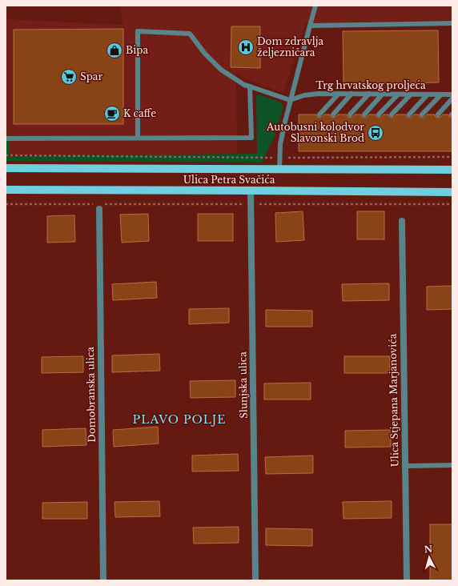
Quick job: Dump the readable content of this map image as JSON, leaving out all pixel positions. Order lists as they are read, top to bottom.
{
  "streets": {
    "main road": ["Ulica Petra Svačića"],
    "street": ["Slunjska ulica", "Domobranska ulica", "Ulica Stjepana Marjanovića"],
    "lane": ["Trg hrvatskog proljeća"]
  },
  "crossings": [
    ["Ulica Petra Svačića", "Slunjska ulica"]
  ],
  "districts": ["PLAVO POLJE"],
  "places": {
    "hospital": ["Dom zdravlja željezničara"],
    "shop": ["Bipa"],
    "supermarket": ["Spar"],
    "cafe": ["K caffe"],
    "bus stop": ["Autobusni kolodvor Slavonski Brod"]
  },
  "north": "top"
}
